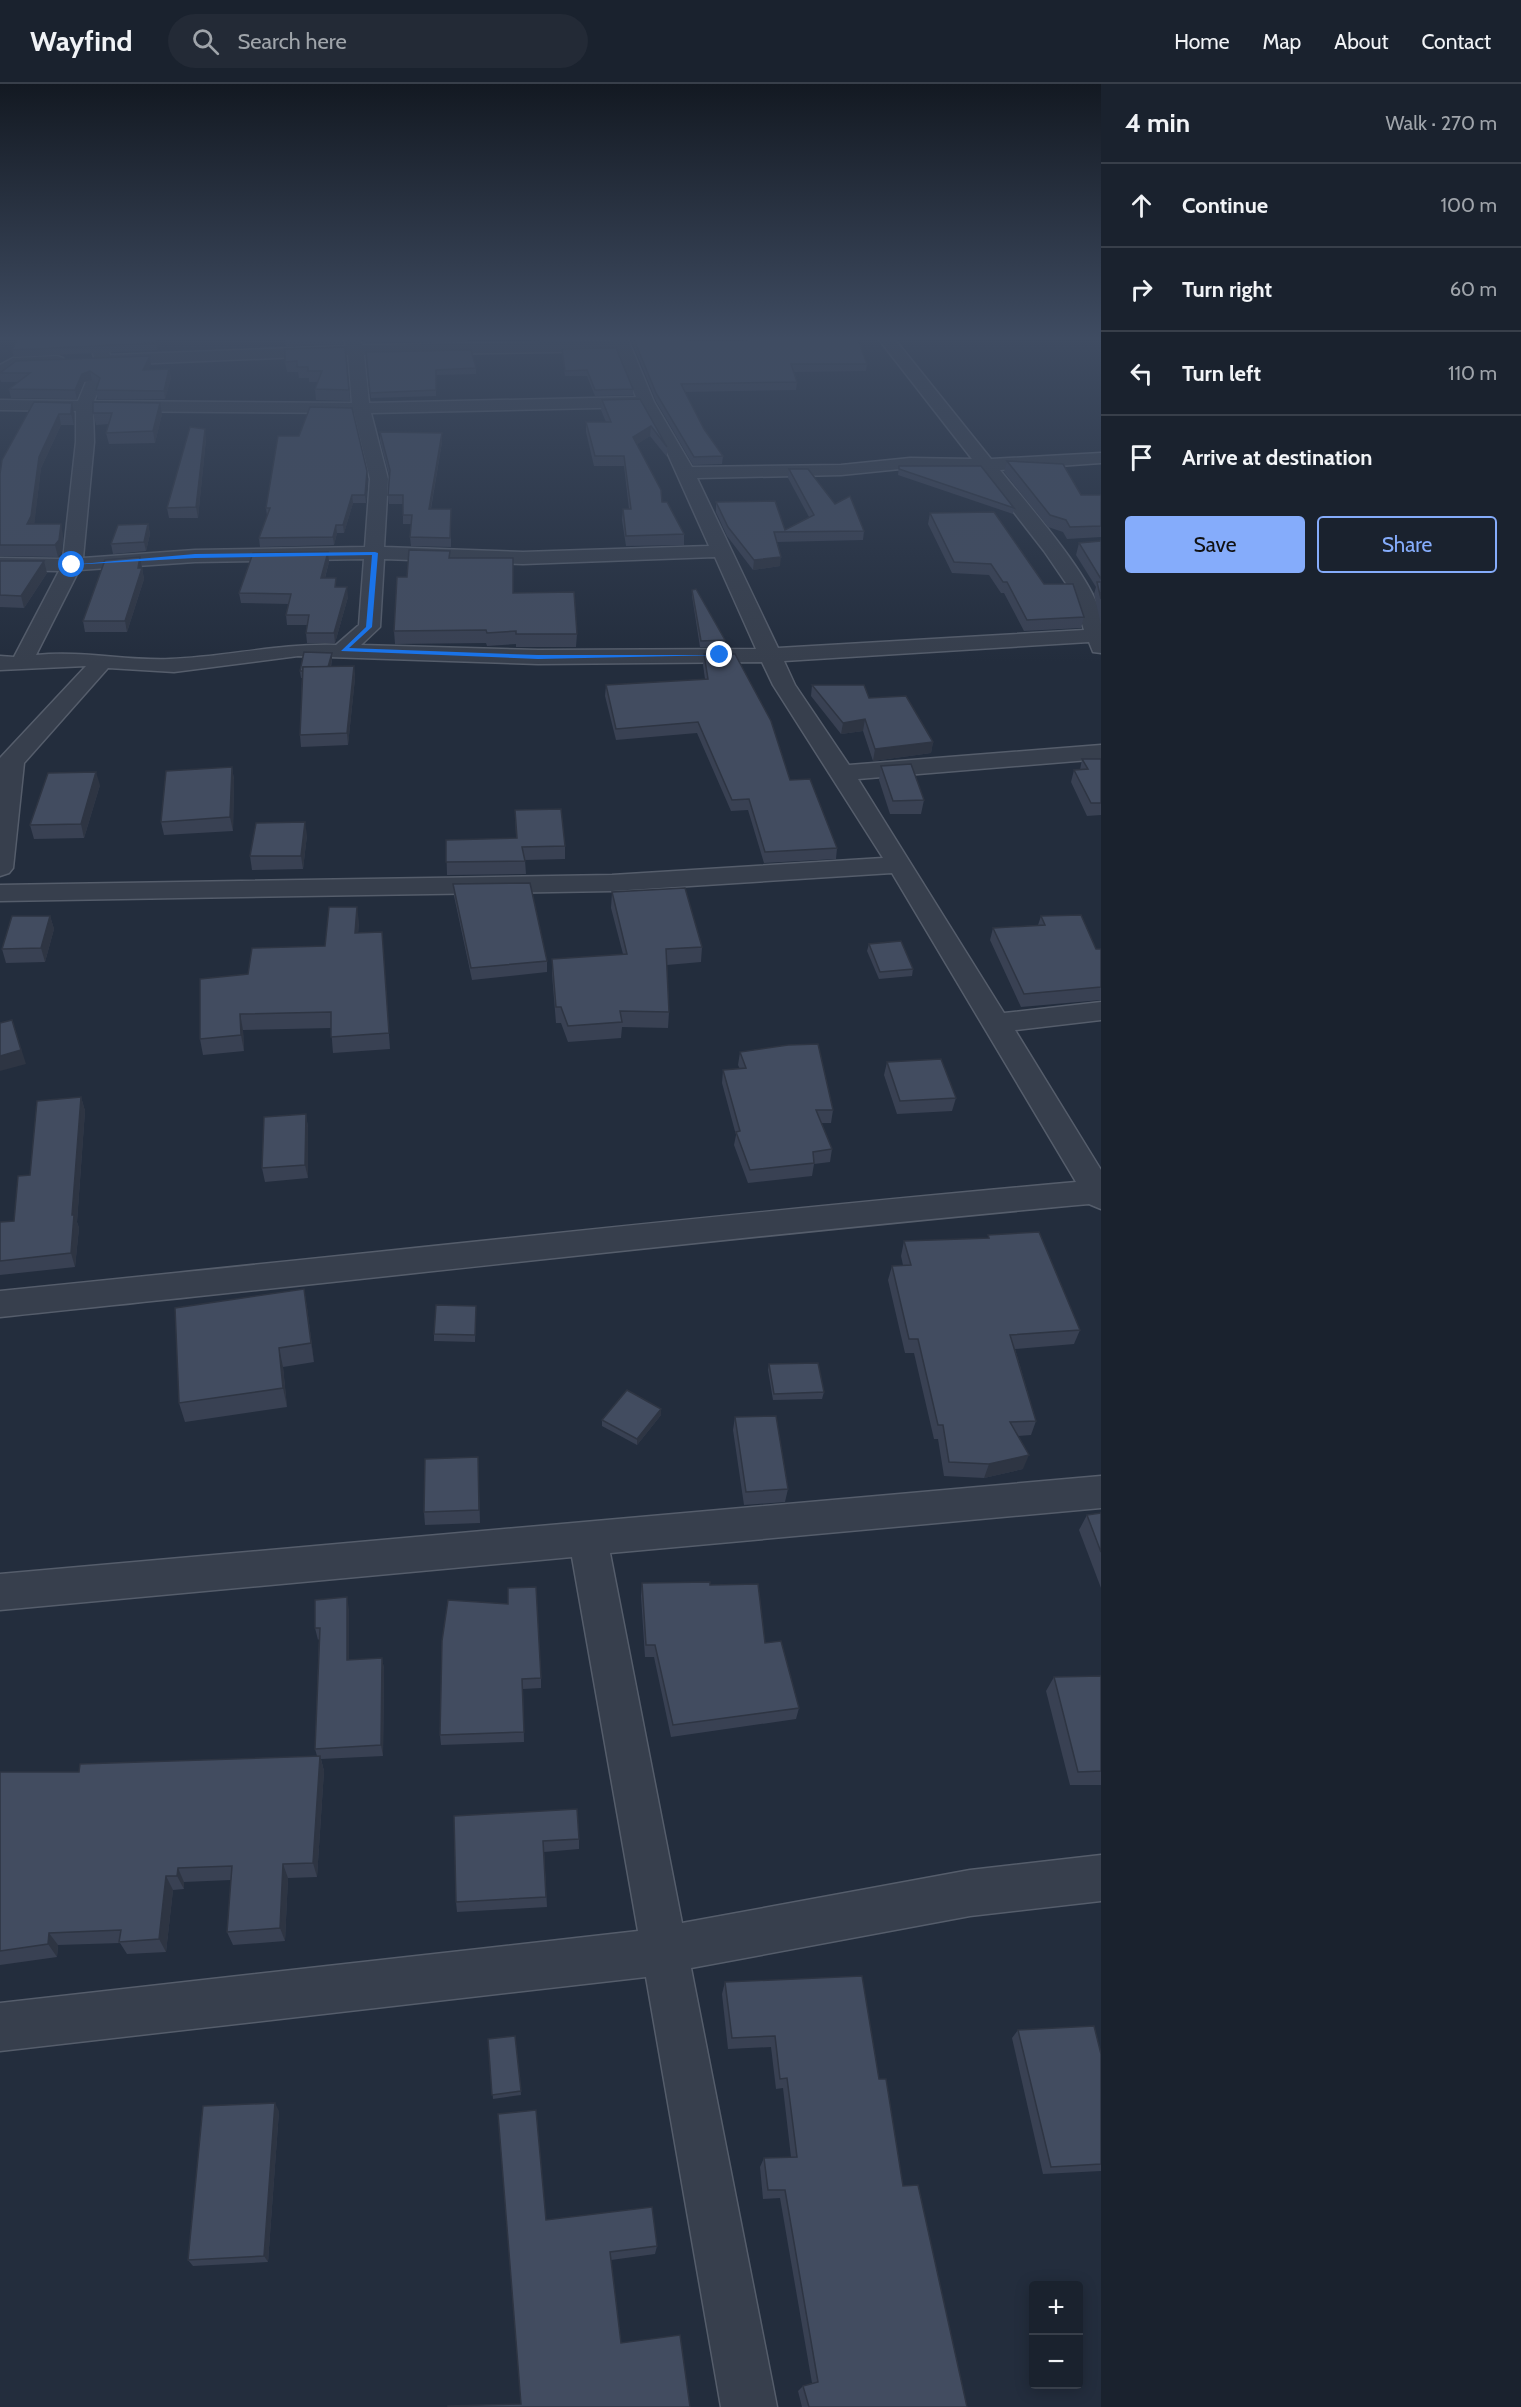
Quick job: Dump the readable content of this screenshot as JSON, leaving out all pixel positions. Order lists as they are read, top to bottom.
{
  "page": {
    "header": "Wayfind",
    "search": "Search here",
    "nav": [
      "Home",
      "Map",
      "About",
      "Contact"
    ],
    "heading": ["4 min", "Walk · 270 m"],
    "list": [
      ["Continue", "100 m"],
      ["Turn right", "60 m"],
      ["Turn left", "110 m"],
      "Arrive at destination"
    ],
    "buttons": ["Save", "Share"],
    "map_buttons": ["+", "−"]
  }
}
